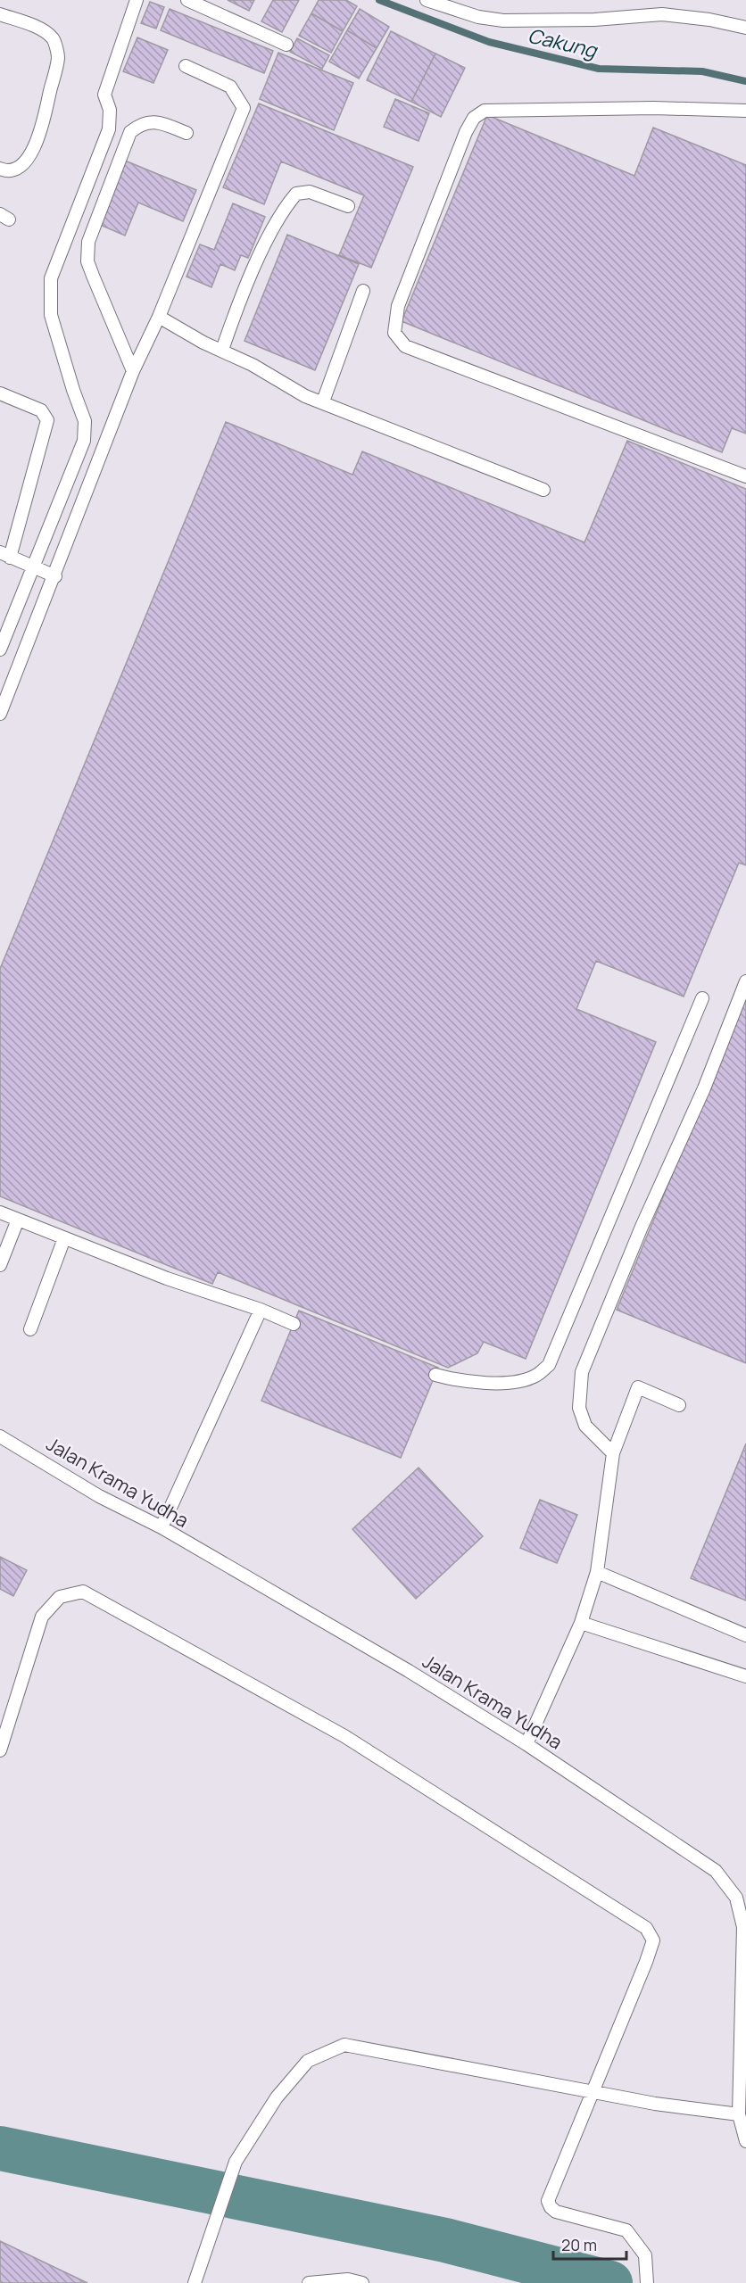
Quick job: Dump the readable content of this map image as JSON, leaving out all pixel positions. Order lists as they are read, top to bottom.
{
  "streets": {
    "lane": ["Jalan Krama Yudha"]
  },
  "water": ["Cakung"],
  "scale_bar": "20 m"
}
